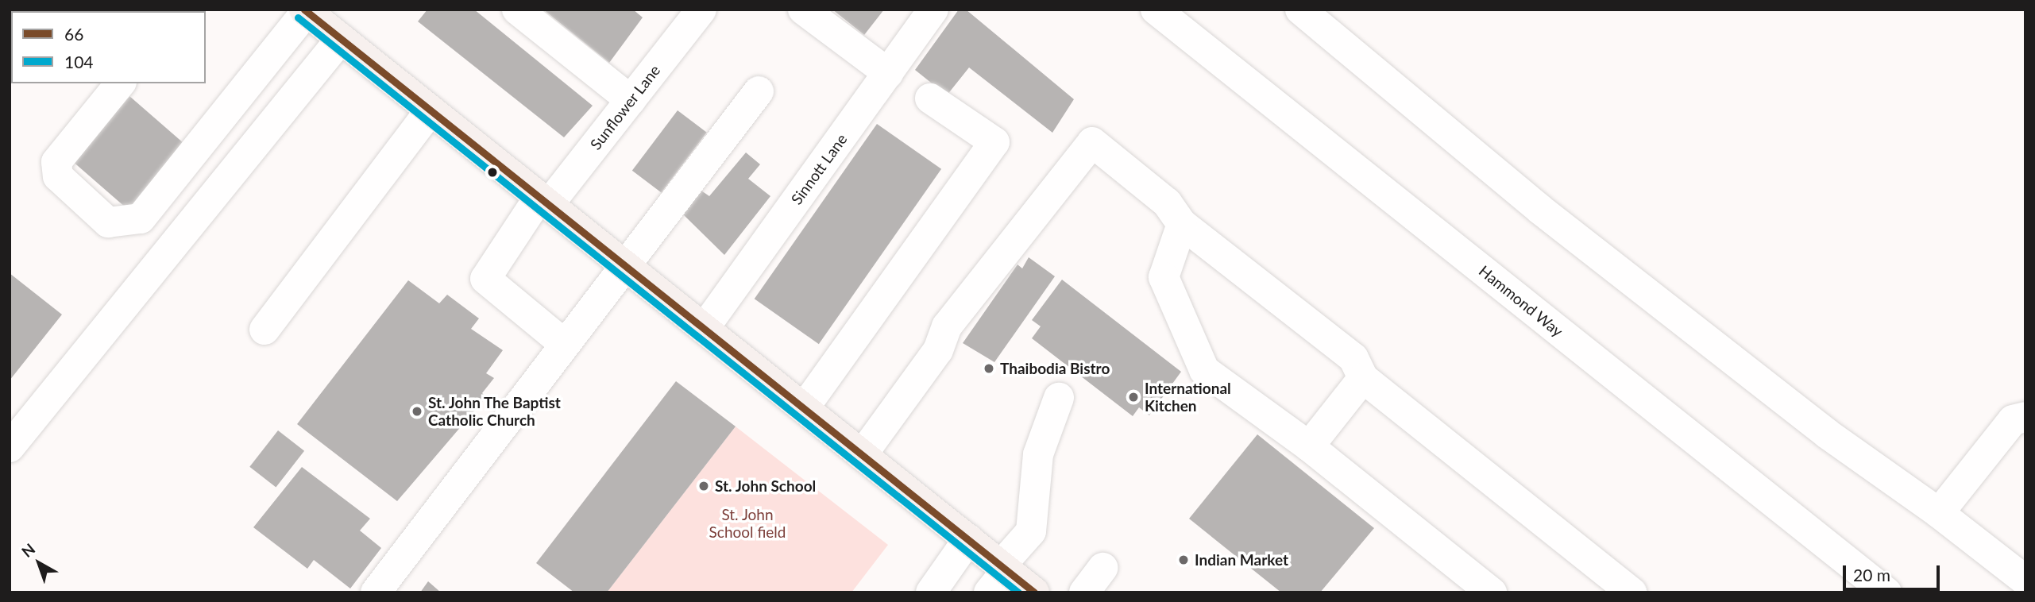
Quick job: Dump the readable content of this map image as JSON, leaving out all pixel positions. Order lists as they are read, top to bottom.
{
  "streets": {
    "street": ["Sunflower Lane", "Sinnott Lane", "Hammond Way"]
  },
  "parks": ["St. John School field"],
  "places": [
    "Thaibodia Bistro",
    "International Kitchen",
    "St. John The Baptist Catholic Church",
    "St. John School",
    "Indian Market"
  ],
  "lines": ["transit line 66", "transit line 104"],
  "legend": ["66", "104"],
  "scale_bar": "20 m",
  "north": "top left"
}
